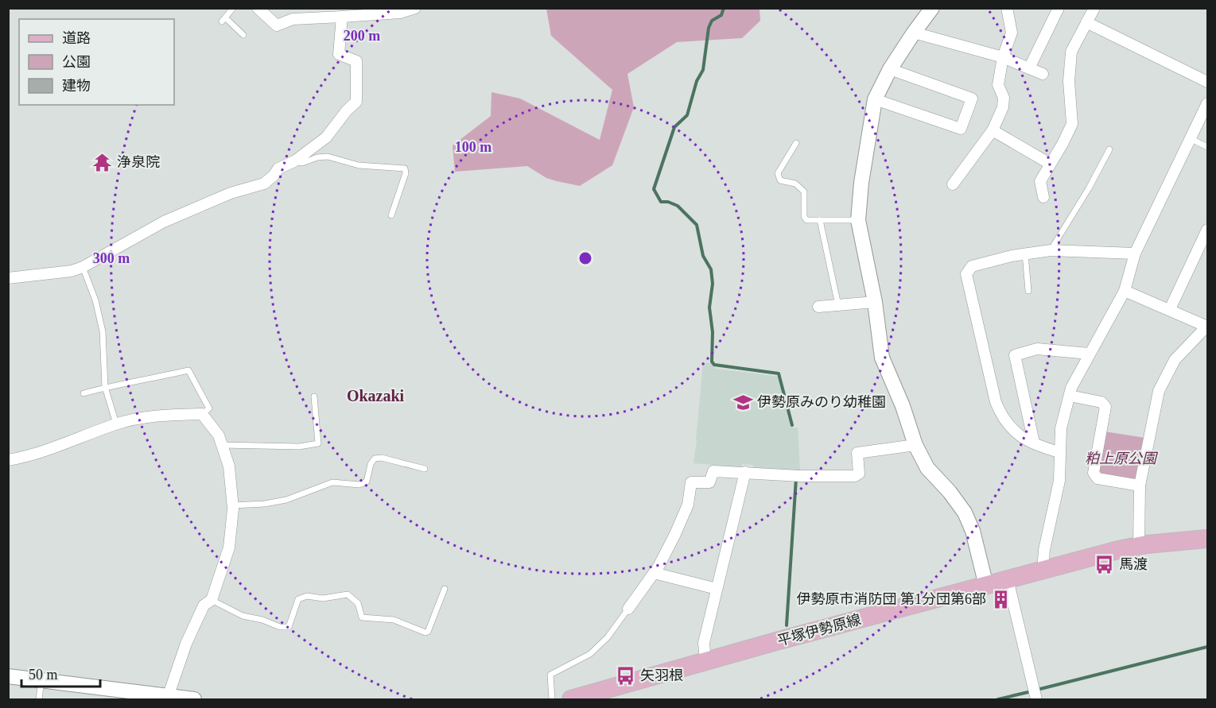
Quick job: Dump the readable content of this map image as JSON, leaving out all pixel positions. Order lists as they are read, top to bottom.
{
  "streets": {
    "main road": ["平塚伊勢原線"]
  },
  "districts": ["Okazaki"],
  "parks": ["粕上原公園"],
  "places": {
    "temple": ["浄泉院"],
    "school or university": ["伊勢原みのり幼稚園"],
    "bus stop": ["馬渡", "矢羽根"],
    "building": ["伊勢原市消防団 第1分団第6部"]
  },
  "legend": ["道路", "公園", "建物"],
  "scale_bar": "50 m",
  "rings": ["200 m", "100 m", "300 m"]
}
